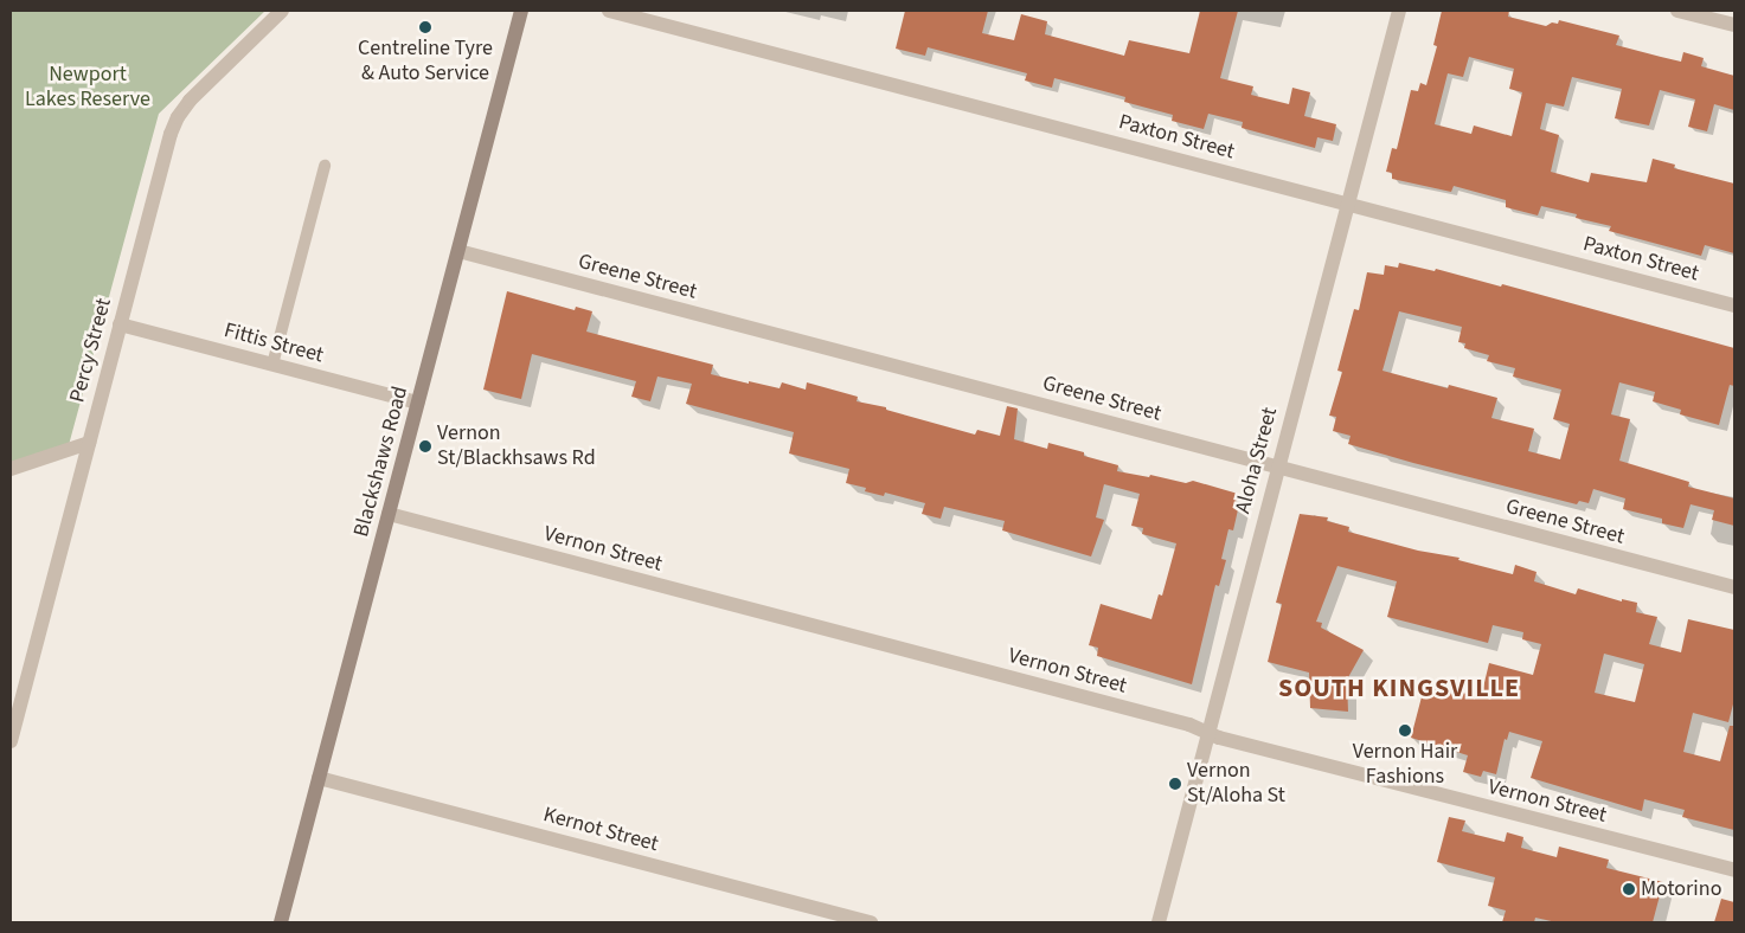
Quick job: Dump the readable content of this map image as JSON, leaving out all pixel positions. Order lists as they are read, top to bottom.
{
  "streets": {
    "main road": ["Blackshaws Road"],
    "street": [
      "Paxton Street",
      "Greene Street",
      "Fittis Street",
      "Percy Street",
      "Aloha Street",
      "Vernon Street",
      "Kernot Street"
    ]
  },
  "crossings": [
    ["Paxton Street", "Aloha Street"],
    ["Greene Street", "Aloha Street"],
    ["Greene Street", "Blackshaws Road"],
    ["Fittis Street", "Percy Street"],
    ["Fittis Street", "Blackshaws Road"],
    ["Aloha Street", "Vernon Street"],
    ["Blackshaws Road", "Vernon Street"],
    ["Blackshaws Road", "Kernot Street"]
  ],
  "districts": ["SOUTH KINGSVILLE"],
  "parks": ["Newport Lakes Reserve"],
  "places": [
    "Centreline Tyre & Auto Service",
    "Vernon St/Blackhsaws Rd",
    "Vernon Hair Fashions",
    "Vernon St/Aloha St",
    "Motorino"
  ]
}
